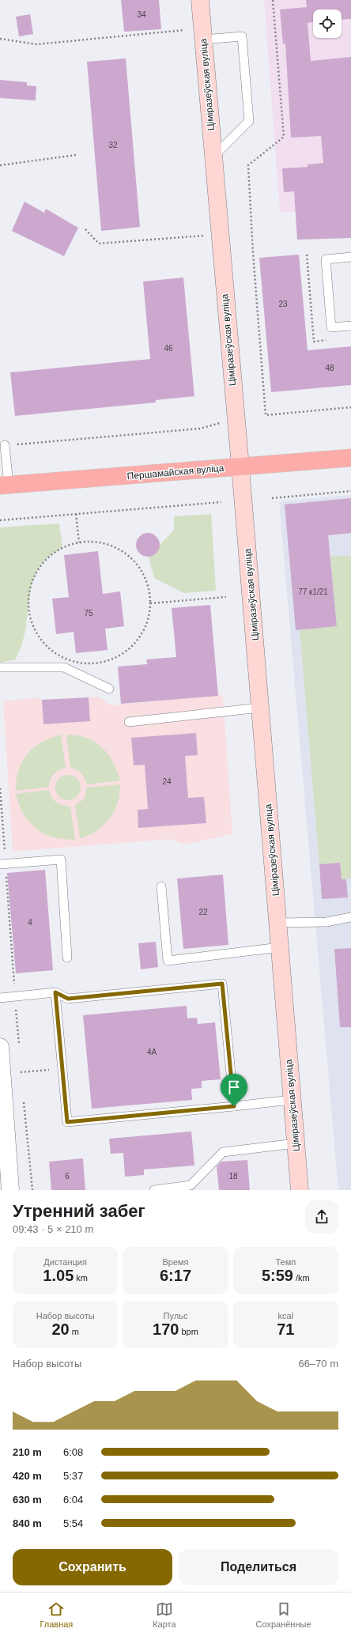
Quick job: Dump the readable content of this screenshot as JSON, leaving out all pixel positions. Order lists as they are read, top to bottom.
{
  "streets": {
    "main road": ["Ціміразеўская вуліца", "Першамайская вуліца"]
  },
  "crossings": [
    ["Ціміразеўская вуліца", "Першамайская вуліца"]
  ],
  "house_numbers": [
    "34",
    "32",
    "23",
    "46",
    "48",
    "77 к1/21",
    "75",
    "24",
    "22",
    "4",
    "4А",
    "6",
    "18"
  ],
  "page": {
    "heading": ["Утренний забег", "09:43 · 5 × 210 m"],
    "stats": [
      ["Дистанция", "1.05 km"],
      ["Время", "6:17"],
      ["Темп", "5:59 /km"],
      ["Набор высоты", "20 m"],
      ["Пульс", "170 bpm"],
      ["kcal", "71"]
    ],
    "chart": ["Набор высоты", "66–70 m"],
    "list": [
      {
        "name": "210 m",
        "note": "6:08"
      },
      {
        "name": "420 m",
        "note": "5:37"
      },
      {
        "name": "630 m",
        "note": "6:04"
      },
      {
        "name": "840 m",
        "note": "5:54"
      }
    ],
    "buttons": ["Сохранить", "Поделиться"],
    "tabs": ["Главная", "Карта", "Сохранённые"]
  }
}
